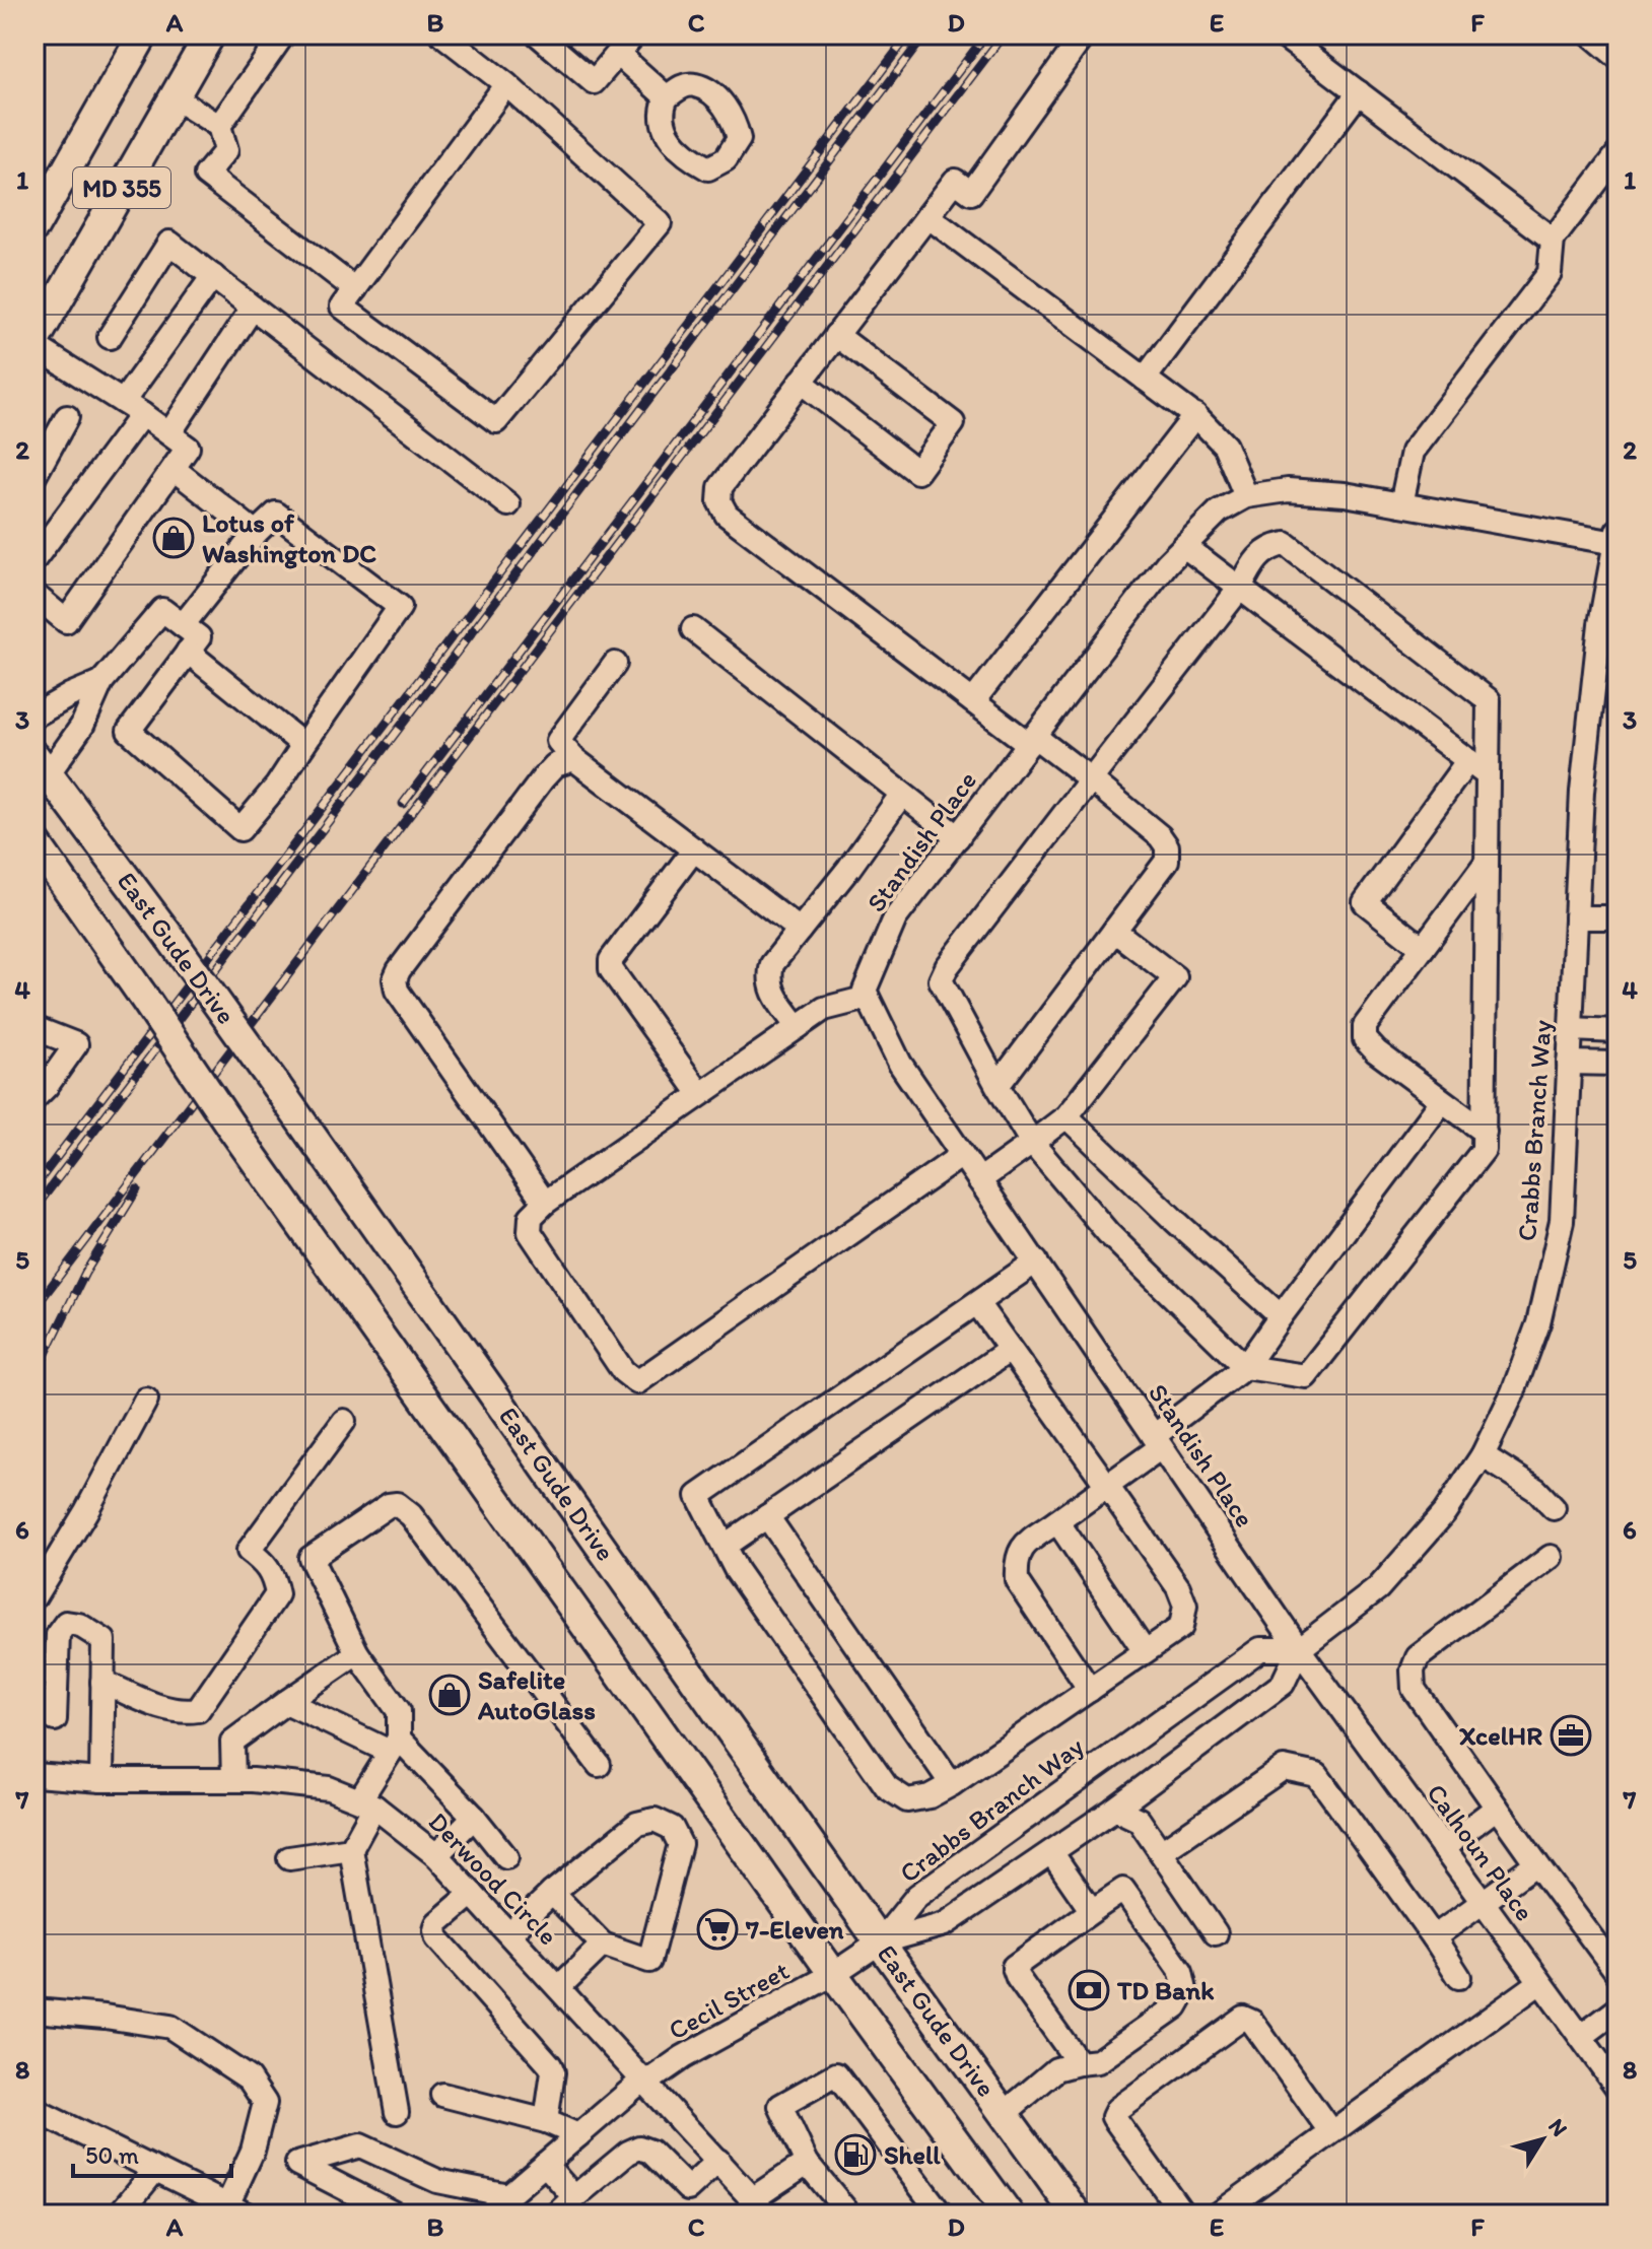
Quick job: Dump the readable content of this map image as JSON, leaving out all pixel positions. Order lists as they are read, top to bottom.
{
  "streets": {
    "main road": ["MD 355", "East Gude Drive"],
    "street": [
      "Standish Place",
      "Crabbs Branch Way",
      "Calhoun Place",
      "Derwood Circle",
      "Cecil Street"
    ]
  },
  "crossings": [
    ["Standish Place", "Crabbs Branch Way"],
    ["Standish Place", "Calhoun Place"],
    ["East Gude Drive", "Crabbs Branch Way"],
    ["East Gude Drive", "Cecil Street"],
    ["Crabbs Branch Way", "Calhoun Place"],
    ["Crabbs Branch Way", "Cecil Street"],
    ["Derwood Circle", "Cecil Street"]
  ],
  "places": {
    "shop": ["Lotus of Washington DC", "Safelite AutoGlass"],
    "office": ["XcelHR"],
    "supermarket": ["7-Eleven"],
    "bank": ["TD Bank"],
    "fuel station": ["Shell"]
  },
  "scale_bar": "50 m",
  "north": "top right",
  "grid": {
    "columns": [
      "A",
      "B",
      "C",
      "D",
      "E",
      "F"
    ],
    "rows": [
      "1",
      "2",
      "3",
      "4",
      "5",
      "6",
      "7",
      "8"
    ]
  }
}
